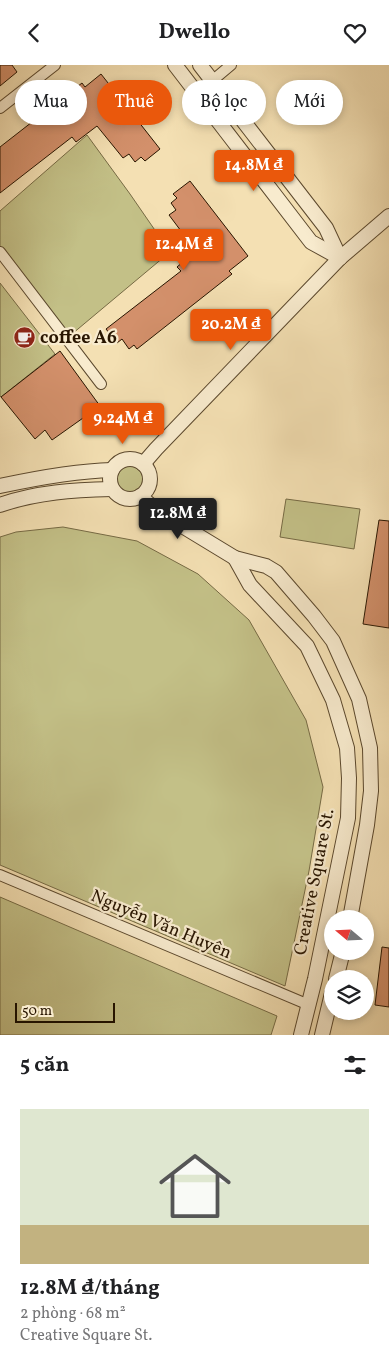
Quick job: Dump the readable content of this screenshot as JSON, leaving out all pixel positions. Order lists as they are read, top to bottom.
{
  "streets": {
    "street": ["Creative Square St.", "Nguyễn Văn Huyên"]
  },
  "crossings": [
    ["Creative Square St.", "Nguyễn Văn Huyên"]
  ],
  "places": {
    "cafe": ["coffee A6"]
  },
  "scale_bar": "50 m",
  "north": "left",
  "page": {
    "header": "Dwello",
    "chip": [
      "Mua",
      "Thuê",
      "Bộ lọc",
      "Mới"
    ],
    "price": [
      "14.8M ₫",
      "12.4M ₫",
      "20.2M ₫",
      "9.24M ₫",
      "12.8M ₫"
    ],
    "scale": "50 m",
    "heading": "5 căn",
    "list": [
      {
        "name": "12.8M ₫/tháng",
        "note": "2 phòng · 68 m² · Creative Square St."
      }
    ]
  }
}
